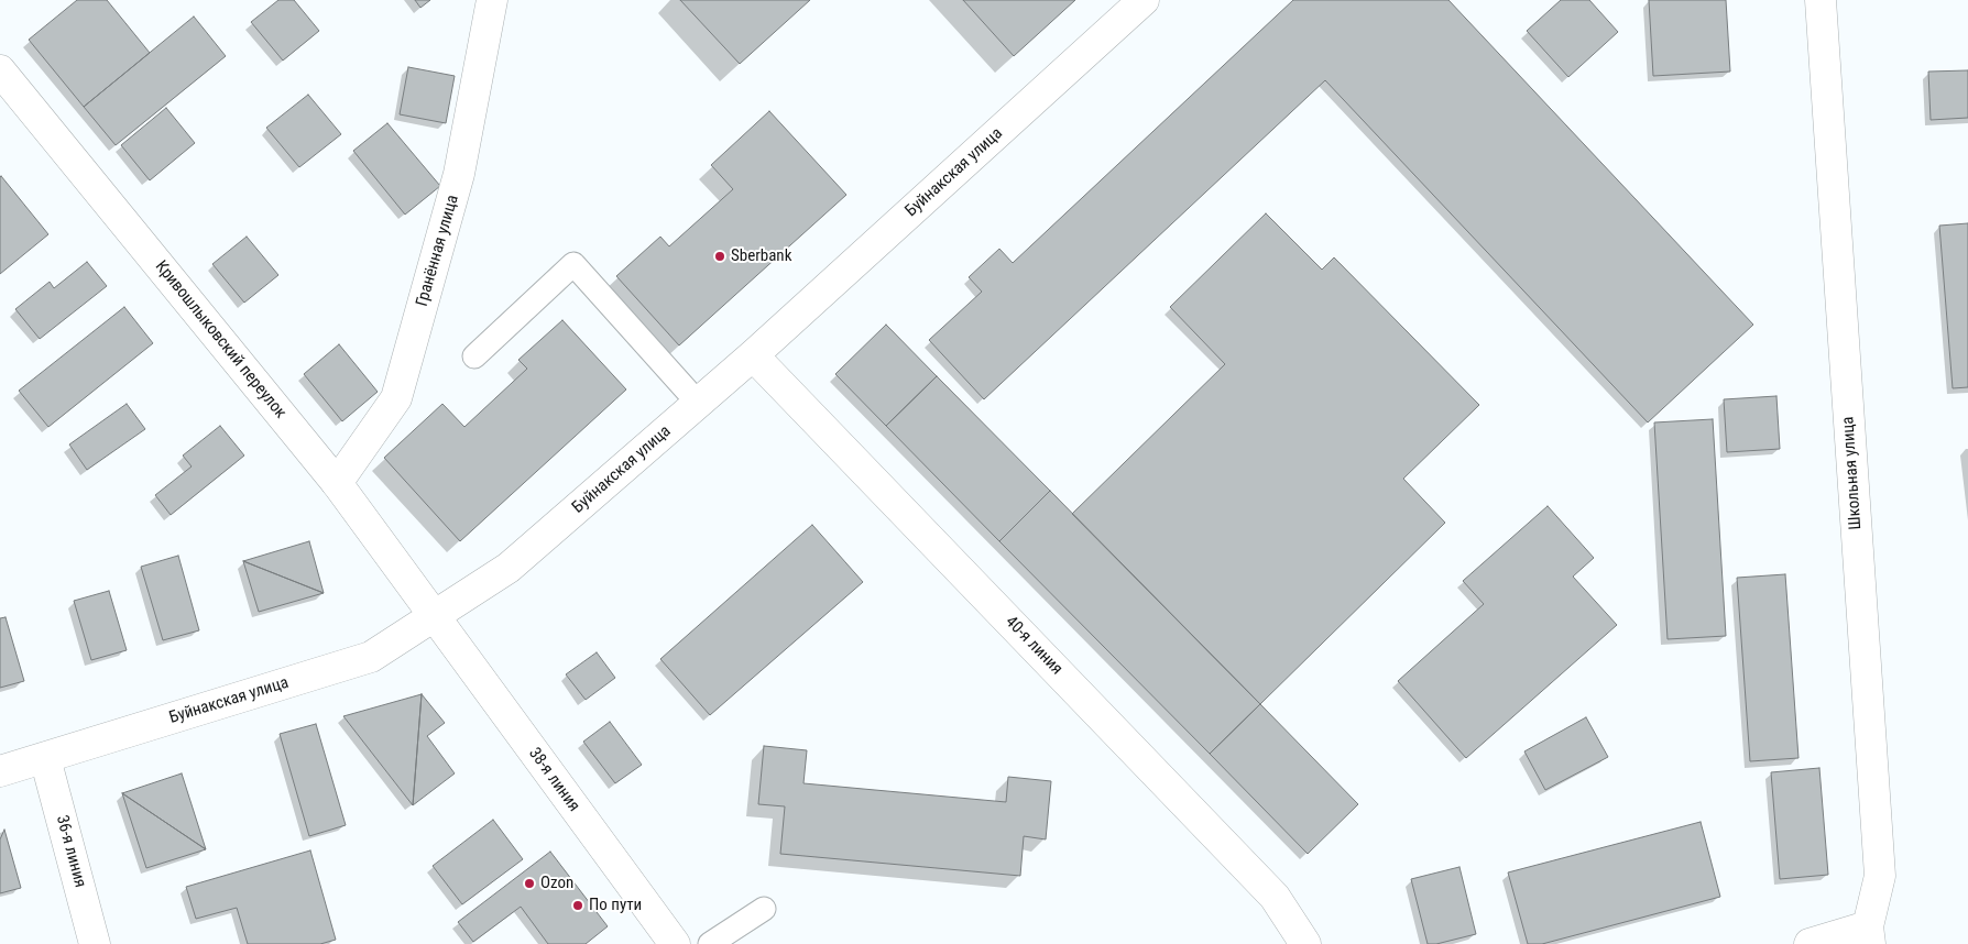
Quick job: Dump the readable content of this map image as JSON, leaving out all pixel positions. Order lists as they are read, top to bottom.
{
  "streets": {
    "street": [
      "Буйнакская улица",
      "Гранённая улица",
      "Кривошлыковский переулок",
      "Школьная улица",
      "40-я линия",
      "38-я линия",
      "36-я линия"
    ]
  },
  "crossings": [
    ["Буйнакская улица", "Кривошлыковский переулок"],
    ["Буйнакская улица", "40-я линия"],
    ["Буйнакская улица", "38-я линия"],
    ["Буйнакская улица", "36-я линия"],
    ["Гранённая улица", "Кривошлыковский переулок"],
    ["Кривошлыковский переулок", "38-я линия"]
  ],
  "places": ["Sberbank", "Ozon", "По пути"]
}
